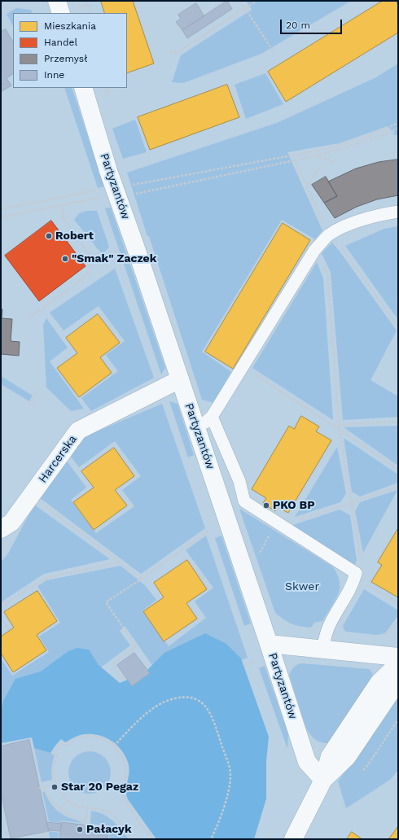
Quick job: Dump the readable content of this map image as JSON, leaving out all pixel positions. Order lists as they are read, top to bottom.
{
  "streets": {
    "street": ["Partyzantów", "Harcerska"]
  },
  "crossings": [
    ["Partyzantów", "Harcerska"]
  ],
  "parks": ["Skwer"],
  "places": [
    "Robert",
    "\"Smak\" Zaczek",
    "PKO BP",
    "Star 20 Pegaz",
    "Pałacyk"
  ],
  "legend": [
    "Mieszkania",
    "Handel",
    "Przemysł",
    "Inne"
  ],
  "scale_bar": "20 m"
}
